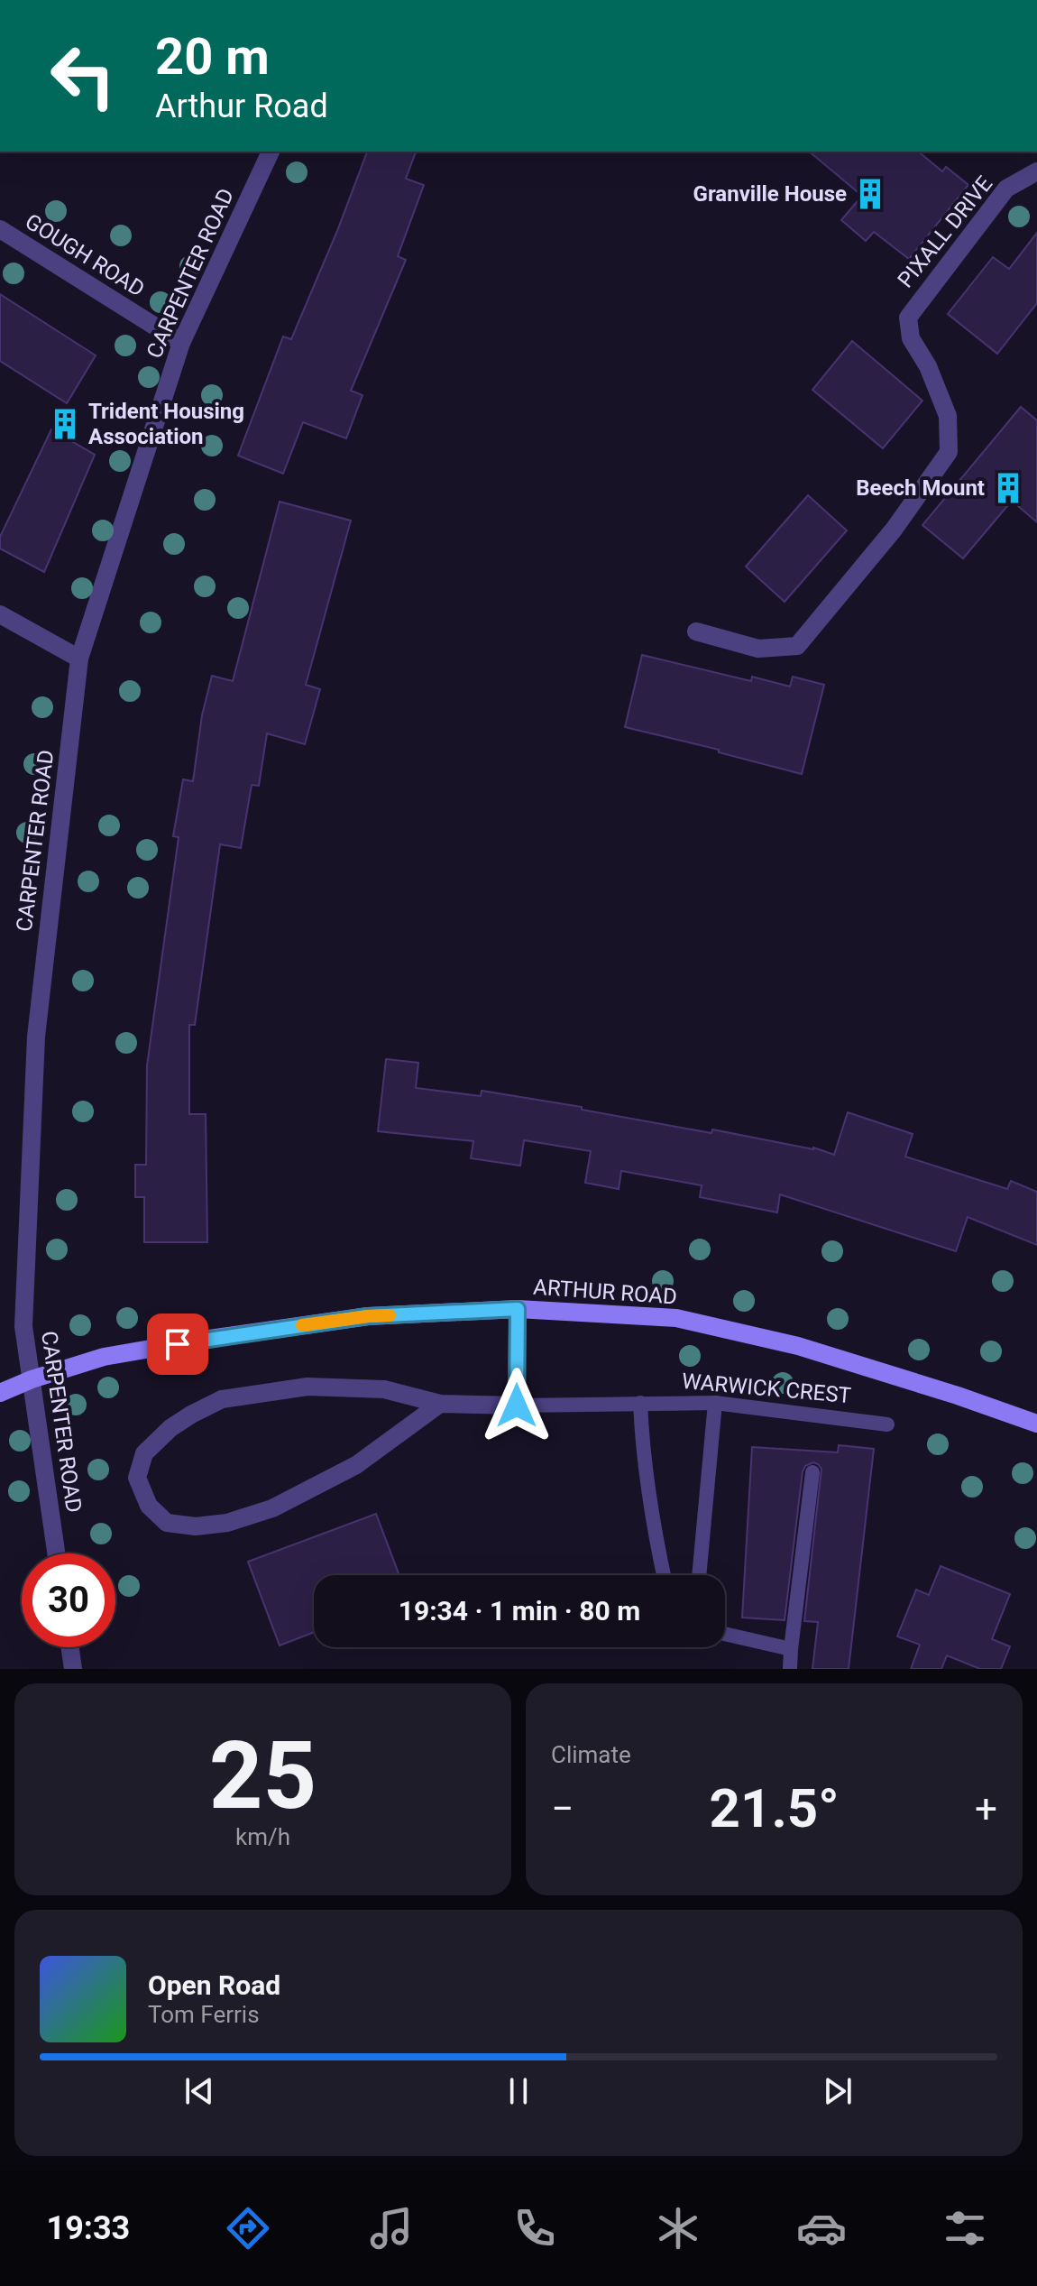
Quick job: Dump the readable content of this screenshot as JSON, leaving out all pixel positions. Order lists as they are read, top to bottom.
{
  "streets": {
    "street": [
      "PIXALL DRIVE",
      "GOUGH ROAD",
      "CARPENTER ROAD",
      "ARTHUR ROAD",
      "WARWICK CREST"
    ]
  },
  "crossings": [
    ["GOUGH ROAD", "CARPENTER ROAD"],
    ["CARPENTER ROAD", "ARTHUR ROAD"]
  ],
  "places": {
    "building": ["Granville House", "Trident Housing Association", "Beech Mount"]
  },
  "page": {
    "turn": ["20 m", "Arthur Road"],
    "limit": "30",
    "trip": "19:34 · 1 min · 80 m",
    "tile": [
      ["25", "km/h"],
      "Climate"
    ],
    "heat": ["−", "21.5°", "+"],
    "song": ["Open Road", "Tom Ferris"],
    "tabs": "19:33"
  }
}
